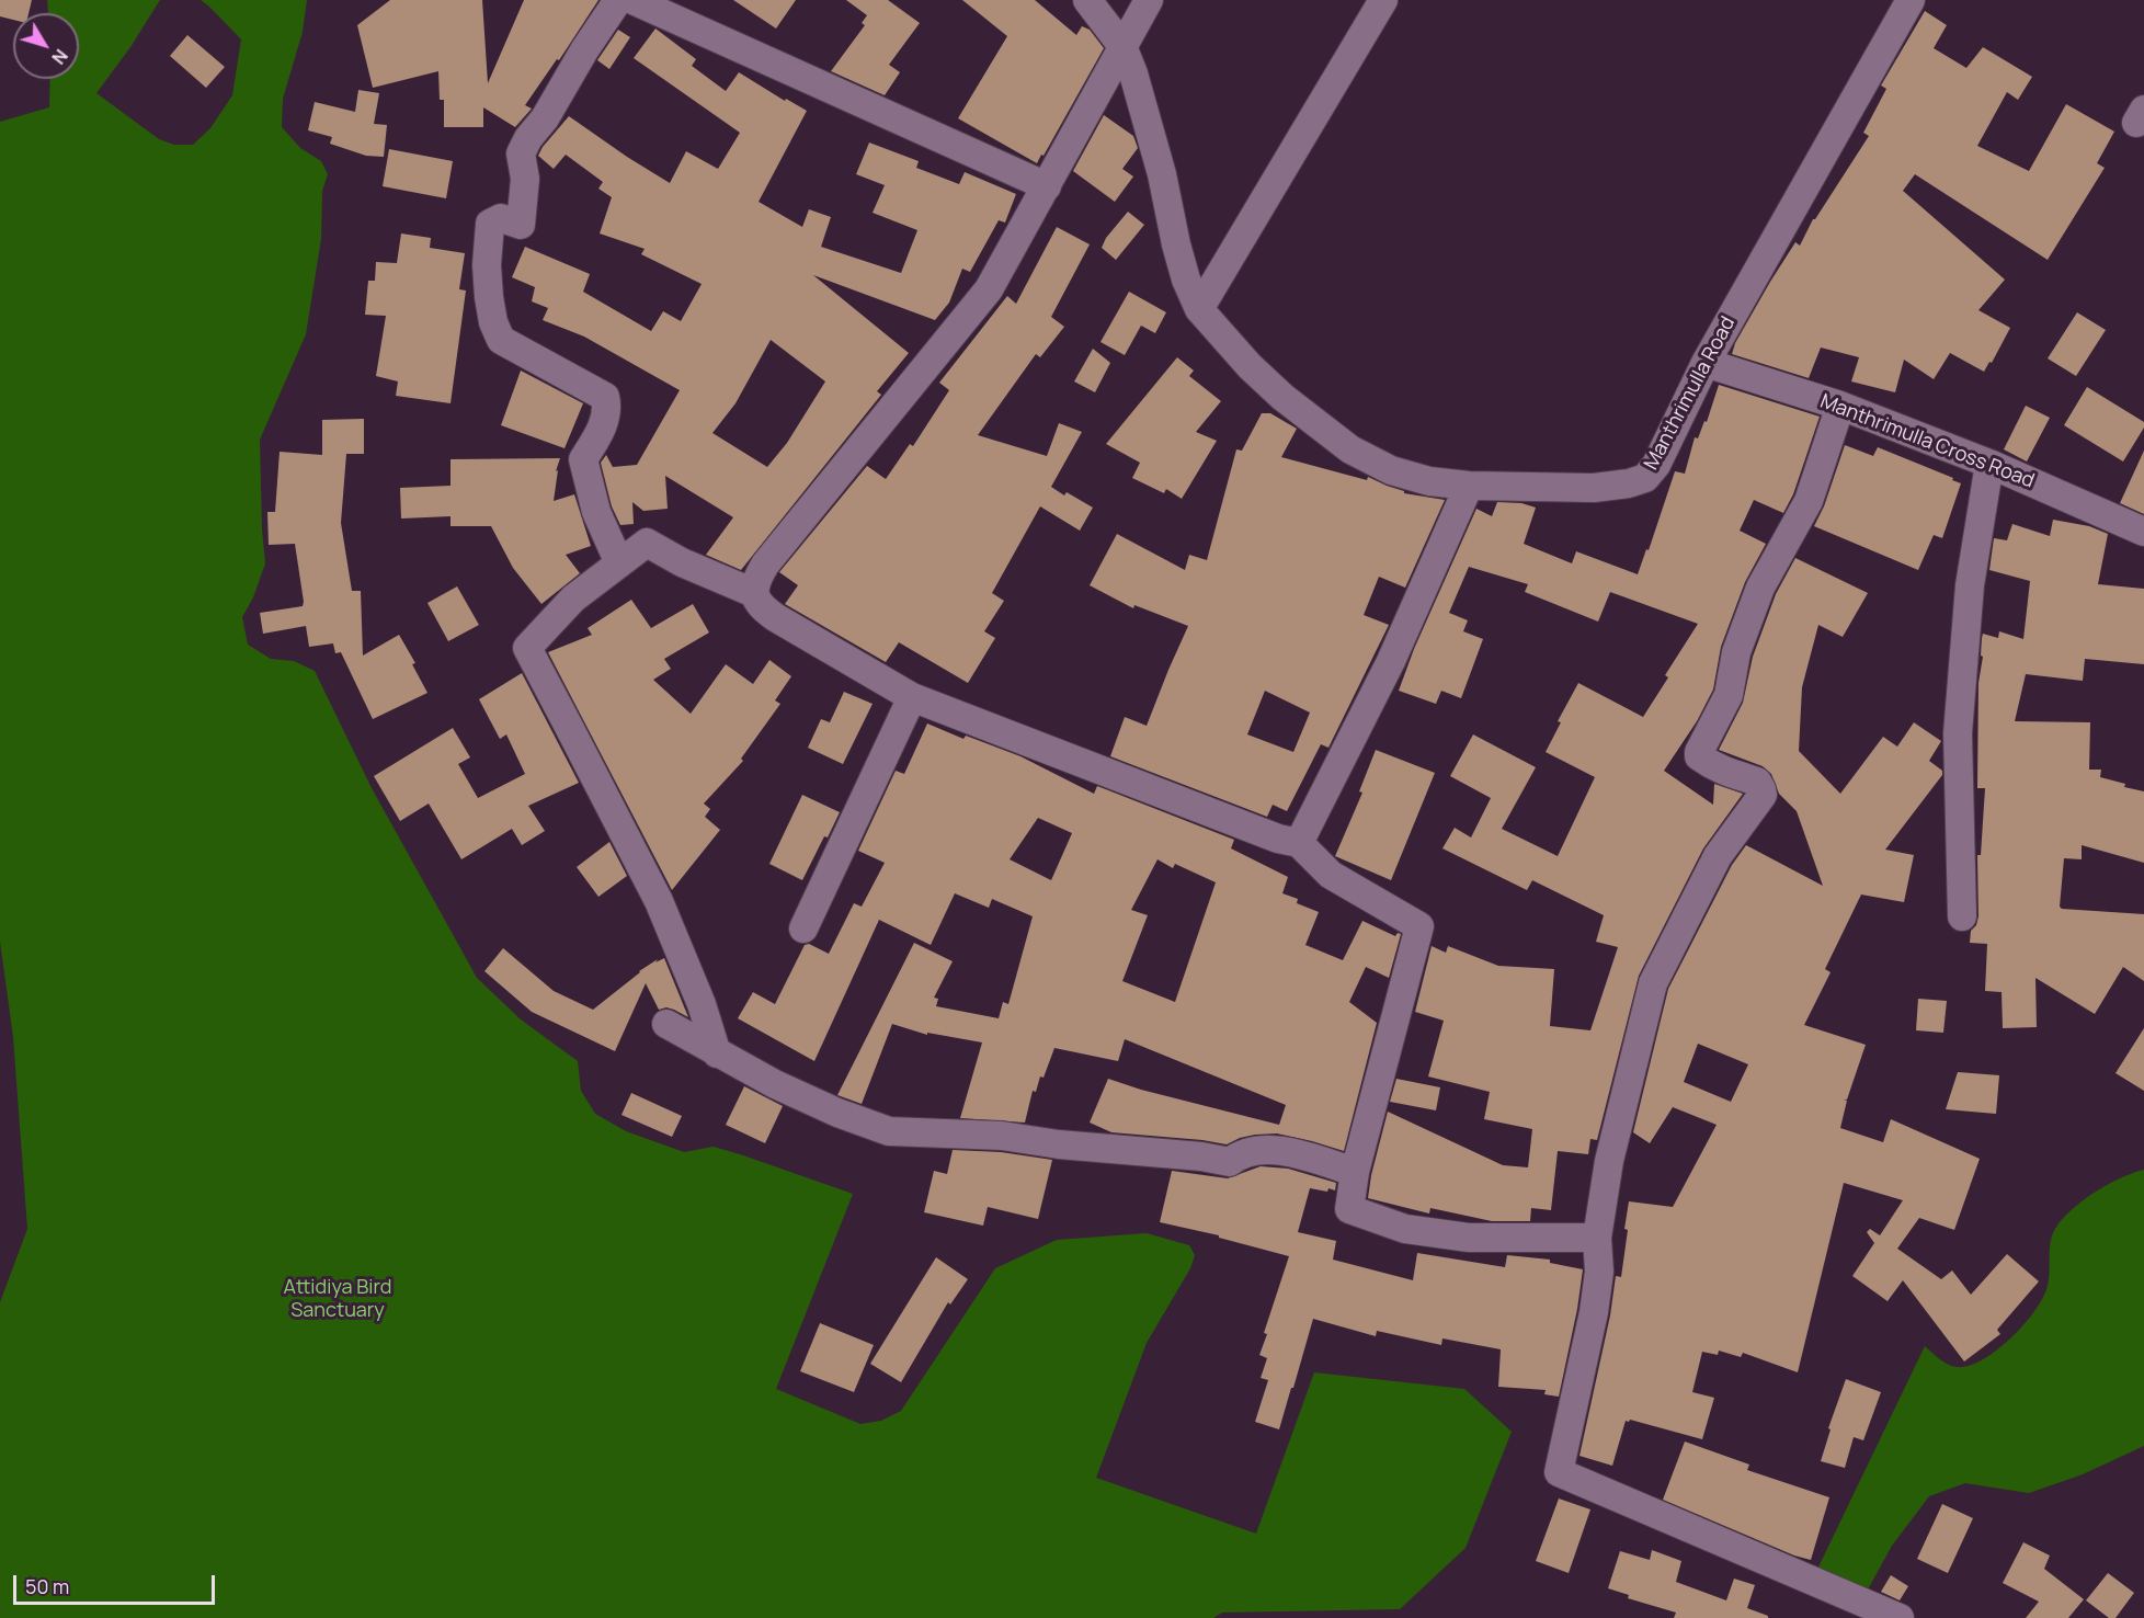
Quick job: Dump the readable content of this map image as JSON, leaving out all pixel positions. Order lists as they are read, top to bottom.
{
  "streets": {
    "street": ["Manthrimulla Road", "Manthrimulla Cross Road"]
  },
  "crossings": [
    ["Manthrimulla Road", "Manthrimulla Cross Road"]
  ],
  "parks": ["Attidiya Bird Sanctuary"],
  "scale_bar": "50 m",
  "north": "bottom right"
}
